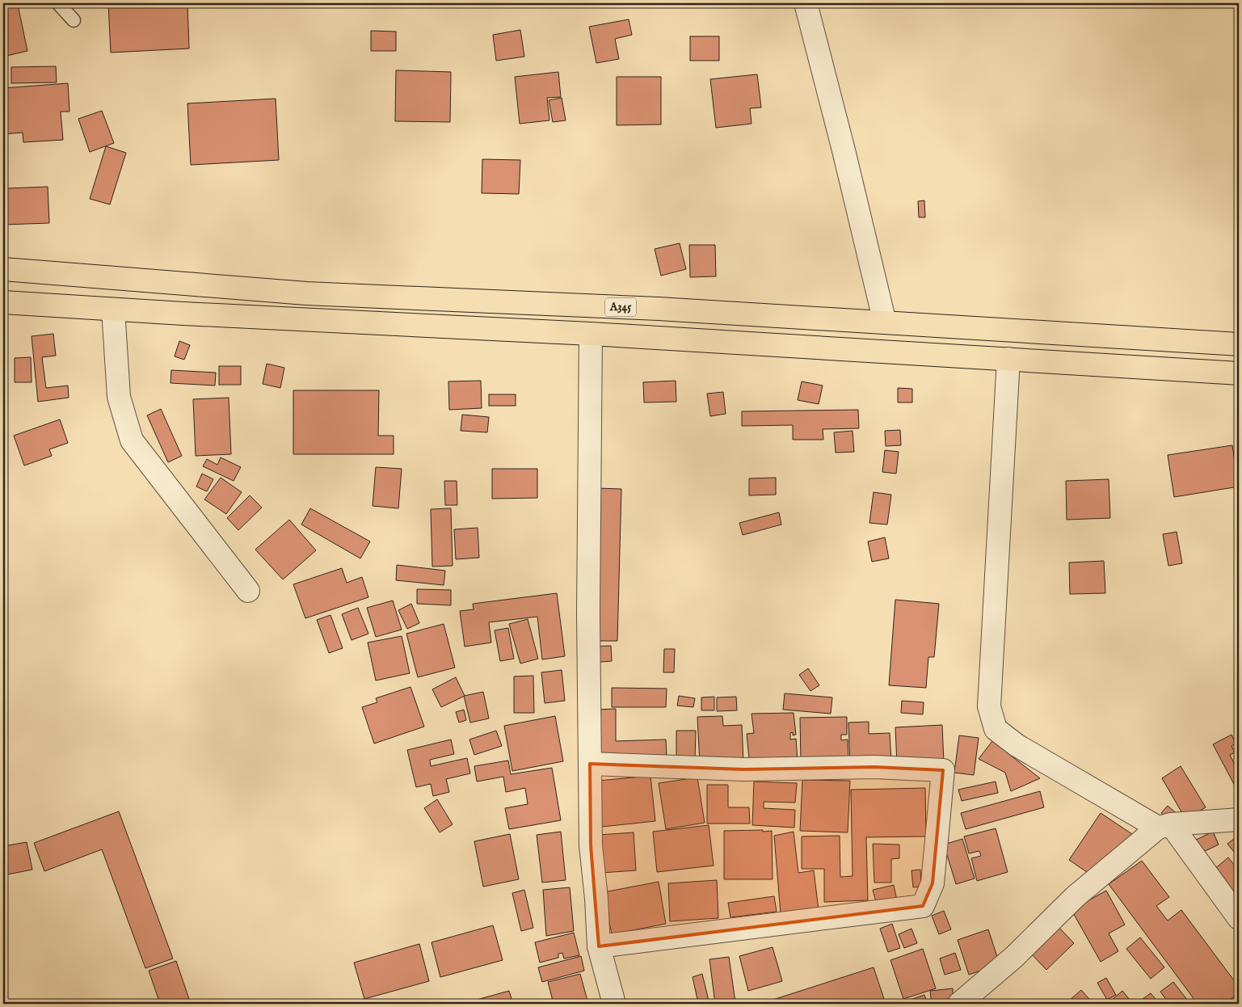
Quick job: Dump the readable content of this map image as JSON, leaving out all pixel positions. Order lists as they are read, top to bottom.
{
  "streets": {
    "highway": ["A345"]
  }
}
